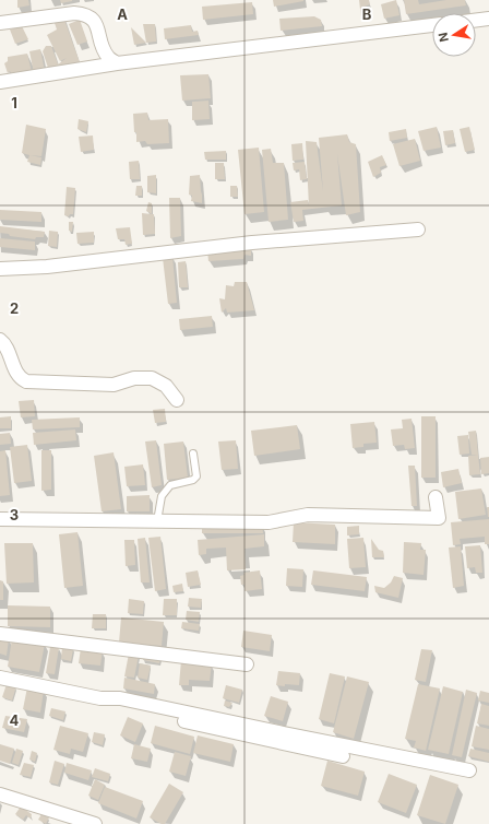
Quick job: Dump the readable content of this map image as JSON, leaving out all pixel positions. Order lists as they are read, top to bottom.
{
  "north": "left",
  "grid": {
    "columns": ["A", "B"],
    "rows": [
      "1",
      "2",
      "3",
      "4"
    ]
  }
}
